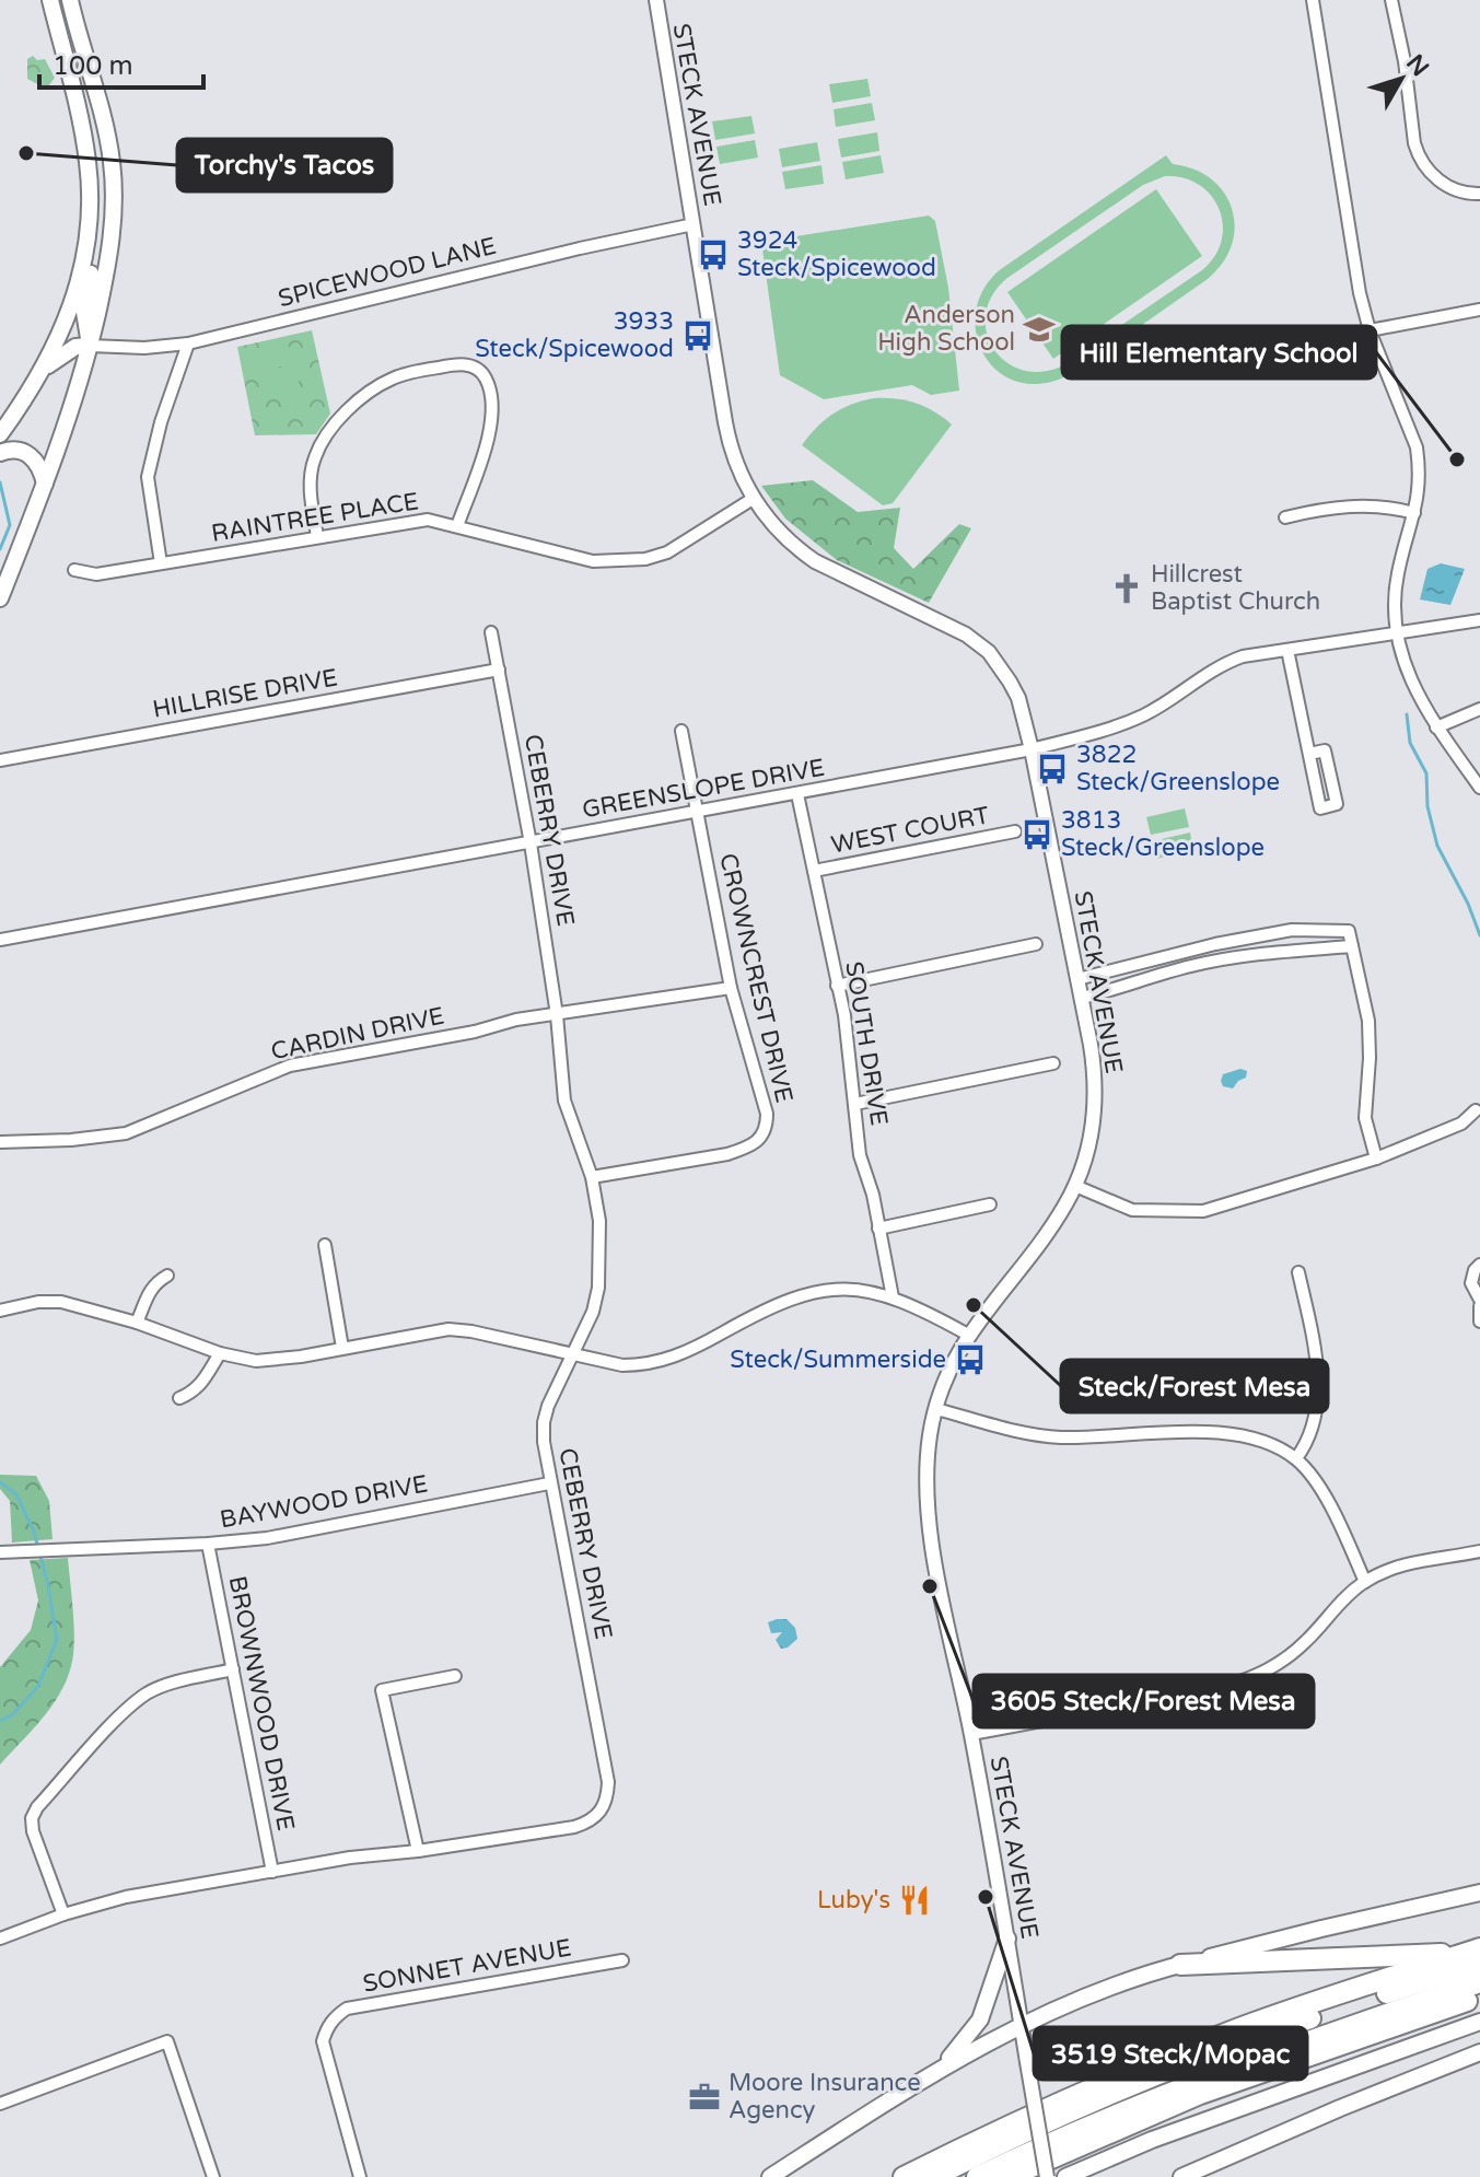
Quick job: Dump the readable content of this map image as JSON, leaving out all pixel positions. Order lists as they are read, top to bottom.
{
  "streets": {
    "street": [
      "STECK AVENUE",
      "SPICEWOOD LANE",
      "RAINTREE PLACE",
      "HILLRISE DRIVE",
      "GREENSLOPE DRIVE",
      "CEBERRY DRIVE",
      "WEST COURT",
      "CROWNCREST DRIVE",
      "CARDIN DRIVE",
      "SOUTH DRIVE",
      "BAYWOOD DRIVE",
      "BROWNWOOD DRIVE",
      "SONNET AVENUE"
    ]
  },
  "crossings": [
    ["STECK AVENUE", "SPICEWOOD LANE"],
    ["STECK AVENUE", "RAINTREE PLACE"],
    ["STECK AVENUE", "GREENSLOPE DRIVE"],
    ["HILLRISE DRIVE", "CEBERRY DRIVE"],
    ["GREENSLOPE DRIVE", "CEBERRY DRIVE"],
    ["GREENSLOPE DRIVE", "CROWNCREST DRIVE"],
    ["GREENSLOPE DRIVE", "SOUTH DRIVE"],
    ["CEBERRY DRIVE", "CROWNCREST DRIVE"],
    ["CEBERRY DRIVE", "CARDIN DRIVE"],
    ["CEBERRY DRIVE", "BAYWOOD DRIVE"],
    ["CEBERRY DRIVE", "BROWNWOOD DRIVE"],
    ["WEST COURT", "SOUTH DRIVE"],
    ["CROWNCREST DRIVE", "CARDIN DRIVE"],
    ["BAYWOOD DRIVE", "BROWNWOOD DRIVE"]
  ],
  "places": {
    "other": [
      "Torchy's Tacos",
      "Hill Elementary School",
      "Steck/Forest Mesa",
      "3605 Steck/Forest Mesa",
      "3519 Steck/Mopac"
    ],
    "bus stop": [
      "3924 Steck/Spicewood",
      "3933 Steck/Spicewood",
      "3822 Steck/Greenslope",
      "3813 Steck/Greenslope",
      "Steck/Summerside"
    ],
    "school or university": ["Anderson High School"],
    "church": ["Hillcrest Baptist Church"],
    "restaurant": ["Luby's"],
    "office": ["Moore Insurance Agency"]
  },
  "scale_bar": "100 m",
  "north": "top right"
}
